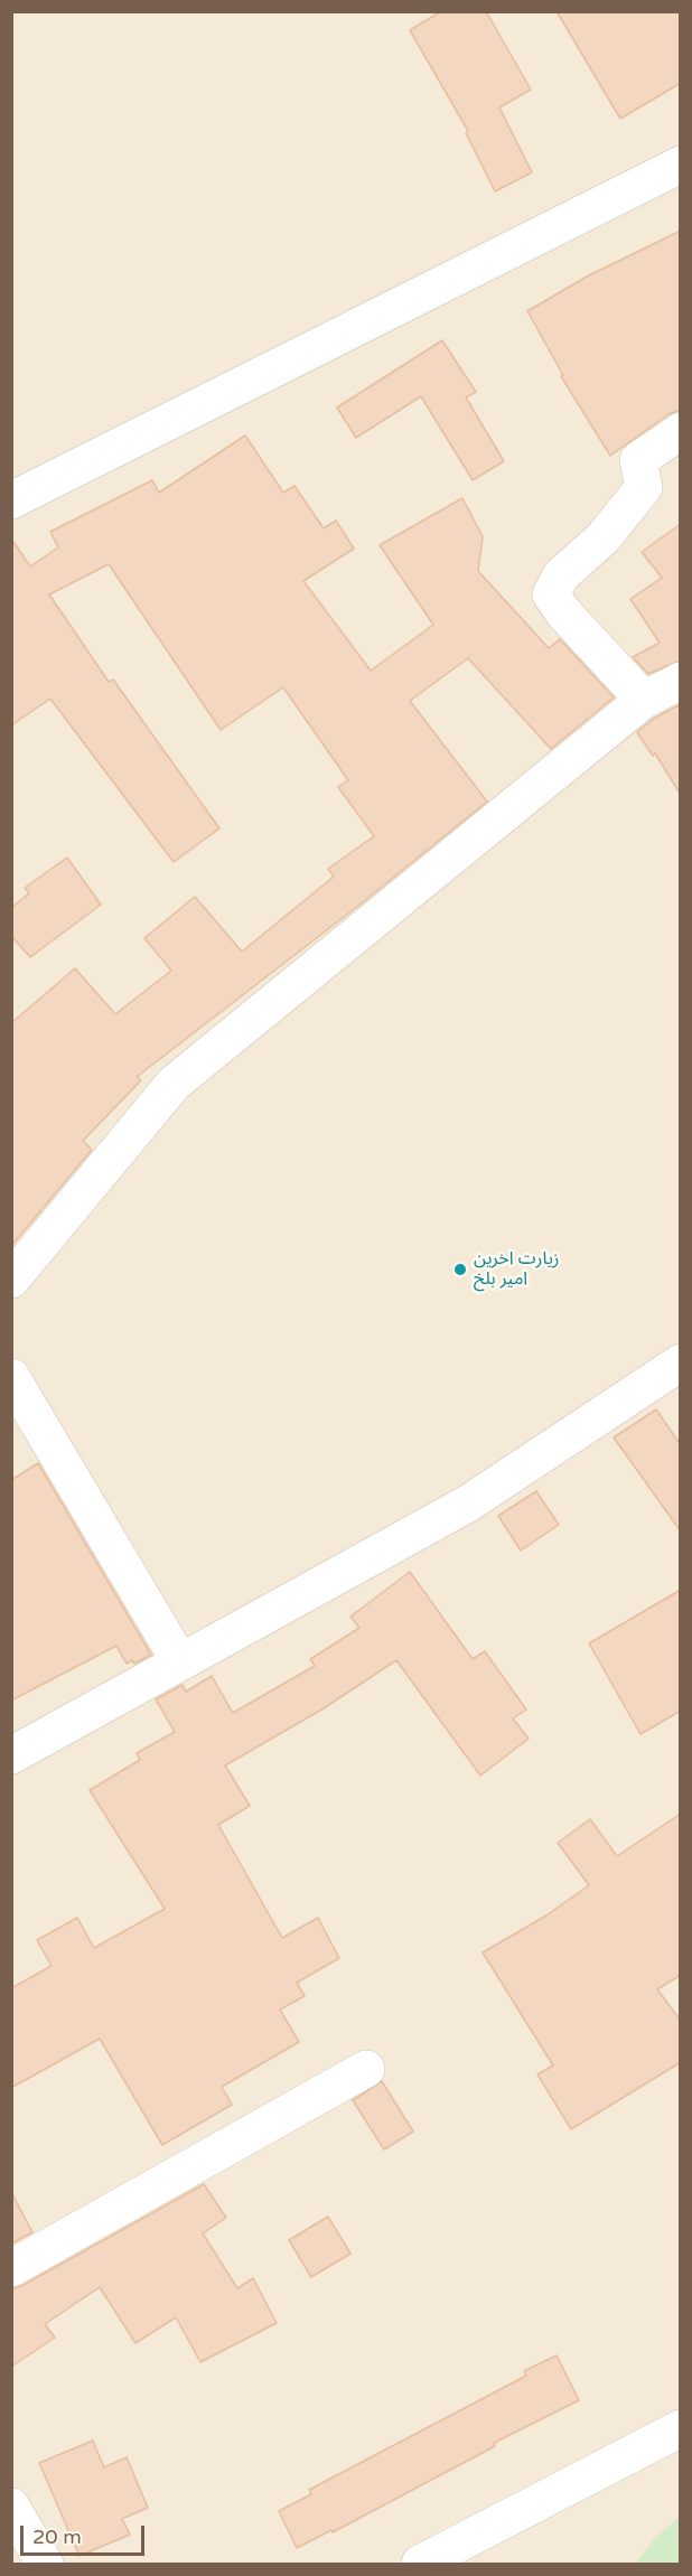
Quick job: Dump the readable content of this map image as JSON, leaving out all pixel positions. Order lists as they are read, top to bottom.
{
  "places": ["زیارت اخرین امیر بلخ"],
  "scale_bar": "20 m"
}
